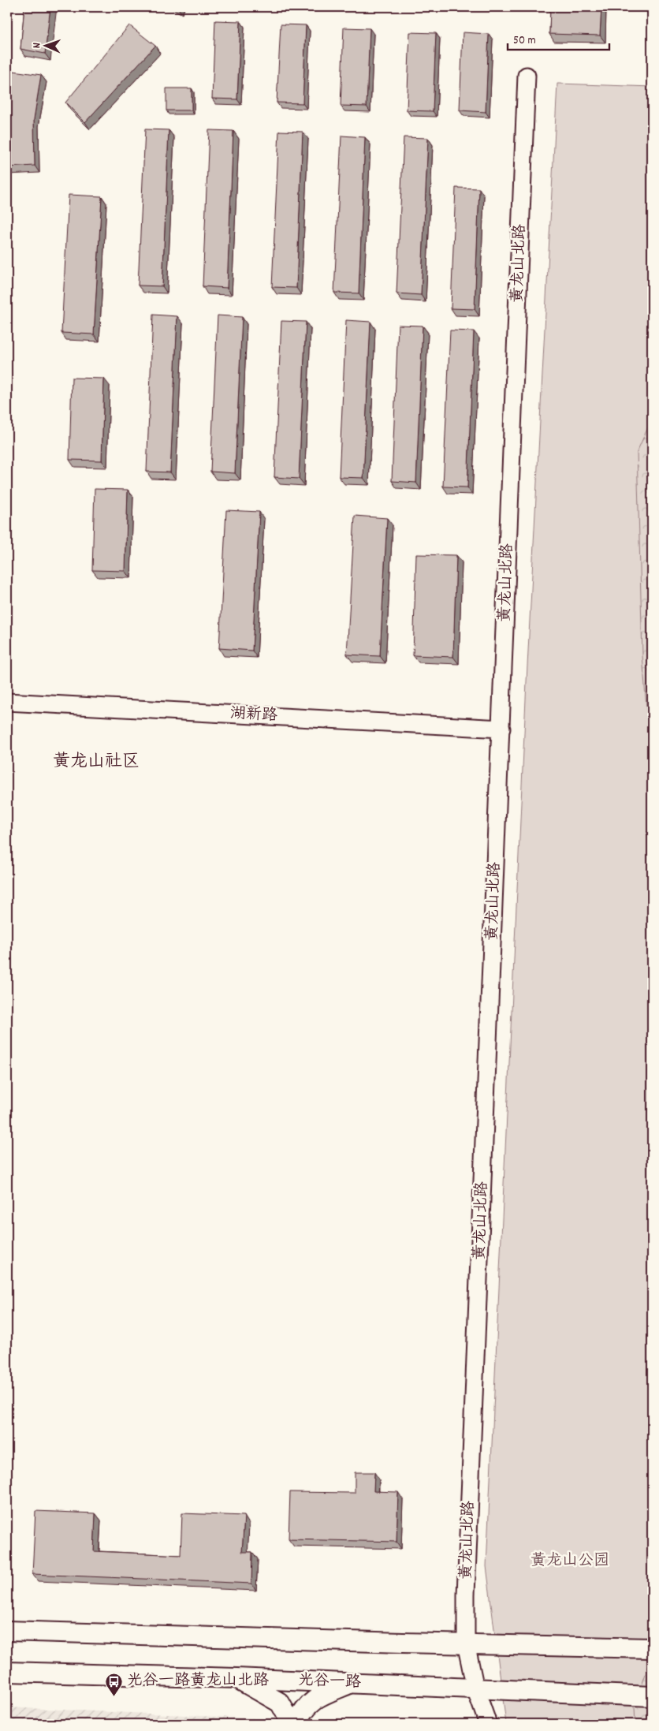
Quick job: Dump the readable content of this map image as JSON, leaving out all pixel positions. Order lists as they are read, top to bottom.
{
  "streets": {
    "main road": ["光谷一路"],
    "street": ["黄龙山北路", "湖新路"]
  },
  "crossings": [
    ["黄龙山北路", "湖新路"],
    ["黄龙山北路", "光谷一路"]
  ],
  "districts": ["黄龙山社区"],
  "parks": ["黄龙山公园"],
  "places": {
    "bus stop": ["光谷一路黄龙山北路"]
  },
  "scale_bar": "50 m",
  "north": "left"
}
